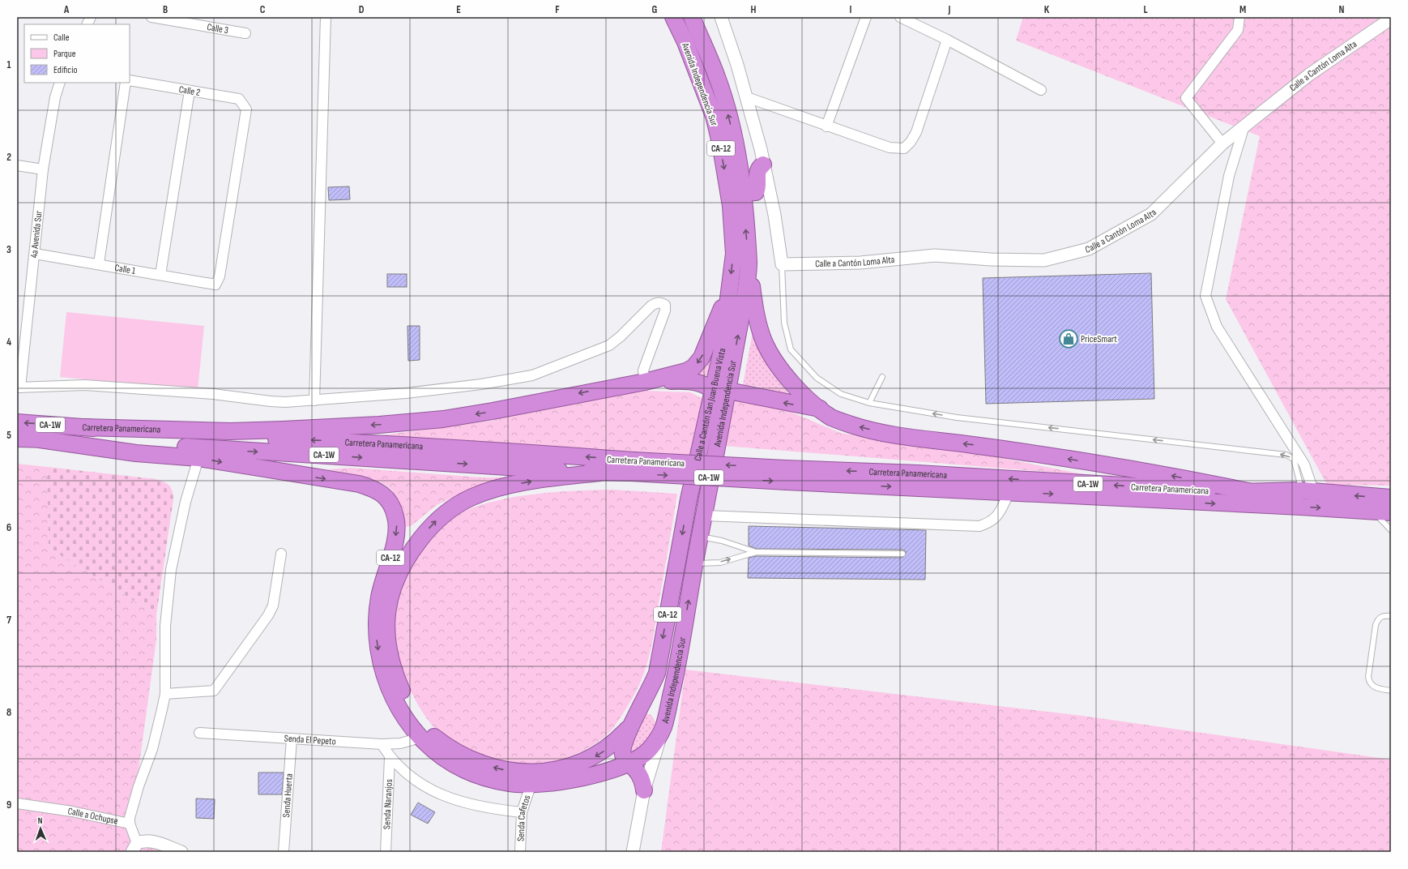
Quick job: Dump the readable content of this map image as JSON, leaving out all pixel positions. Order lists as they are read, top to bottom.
{
  "streets": {
    "highway": [
      "Avenida Independencia Sur",
      "CA-12",
      "Calle a Cantón San Juan Buena Vista",
      "CA-1W",
      "Carretera Panamericana"
    ],
    "street": [
      "Calle 3",
      "Calle a Cantón Loma Alta",
      "Calle 2",
      "4a Avenida Sur",
      "Calle 1",
      "Senda El Pepeto",
      "Senda Huerta",
      "Senda Naranjos",
      "Calle a Ochupse",
      "Senda Cafetos"
    ]
  },
  "crossings": [
    ["Avenida Independencia Sur", "CA-12"],
    ["Avenida Independencia Sur", "Calle a Cantón San Juan Buena Vista"],
    ["Calle 2", "Calle 1"],
    ["CA-12", "Calle a Cantón San Juan Buena Vista"],
    ["CA-12", "Carretera Panamericana"],
    ["CA-12", "Senda El Pepeto"],
    ["CA-12", "Senda Cafetos"],
    ["4a Avenida Sur", "Calle 1"],
    ["Senda El Pepeto", "Senda Huerta"]
  ],
  "one_way": ["Calle a Cantón San Juan Buena Vista"],
  "places": {
    "shop": ["PriceSmart"]
  },
  "legend": ["Calle", "Parque", "Edificio"],
  "north": "top",
  "grid": {
    "columns": [
      "A",
      "B",
      "C",
      "D",
      "E",
      "F",
      "G",
      "H",
      "I",
      "J",
      "K",
      "L",
      "M",
      "N"
    ],
    "rows": [
      "1",
      "2",
      "3",
      "4",
      "5",
      "6",
      "7",
      "8",
      "9"
    ]
  }
}
